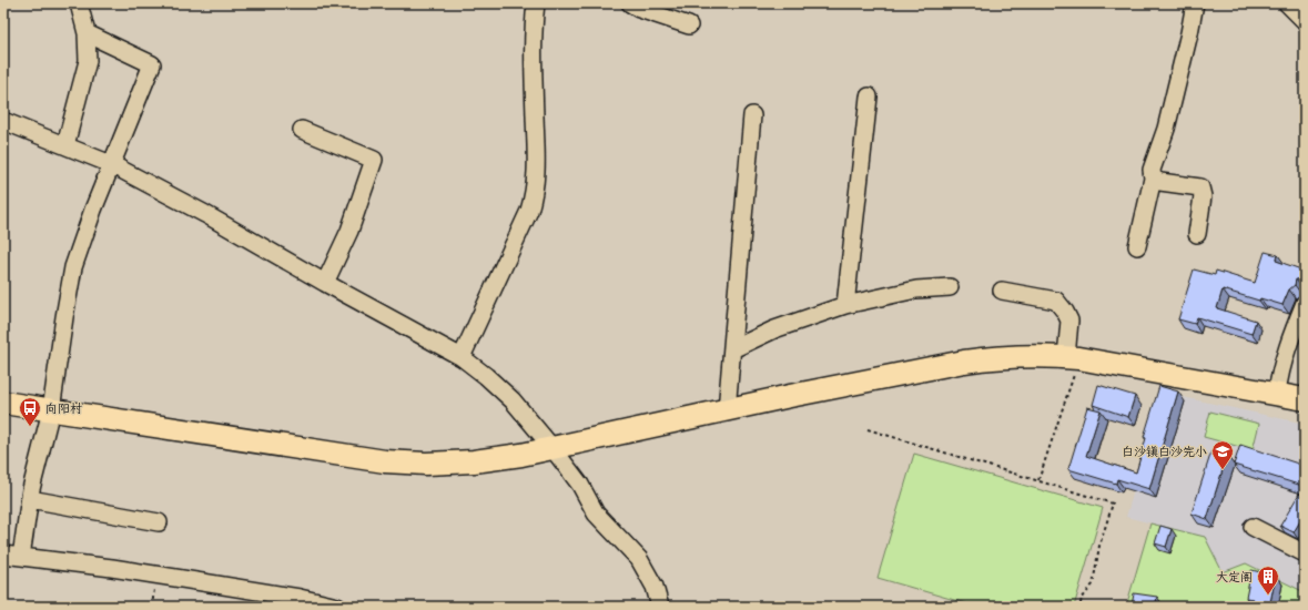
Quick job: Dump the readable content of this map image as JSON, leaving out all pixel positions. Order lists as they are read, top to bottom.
{
  "places": {
    "bus stop": ["向阳村"],
    "school or university": ["白沙镇白沙完小"],
    "building": ["大定阁"]
  }
}
